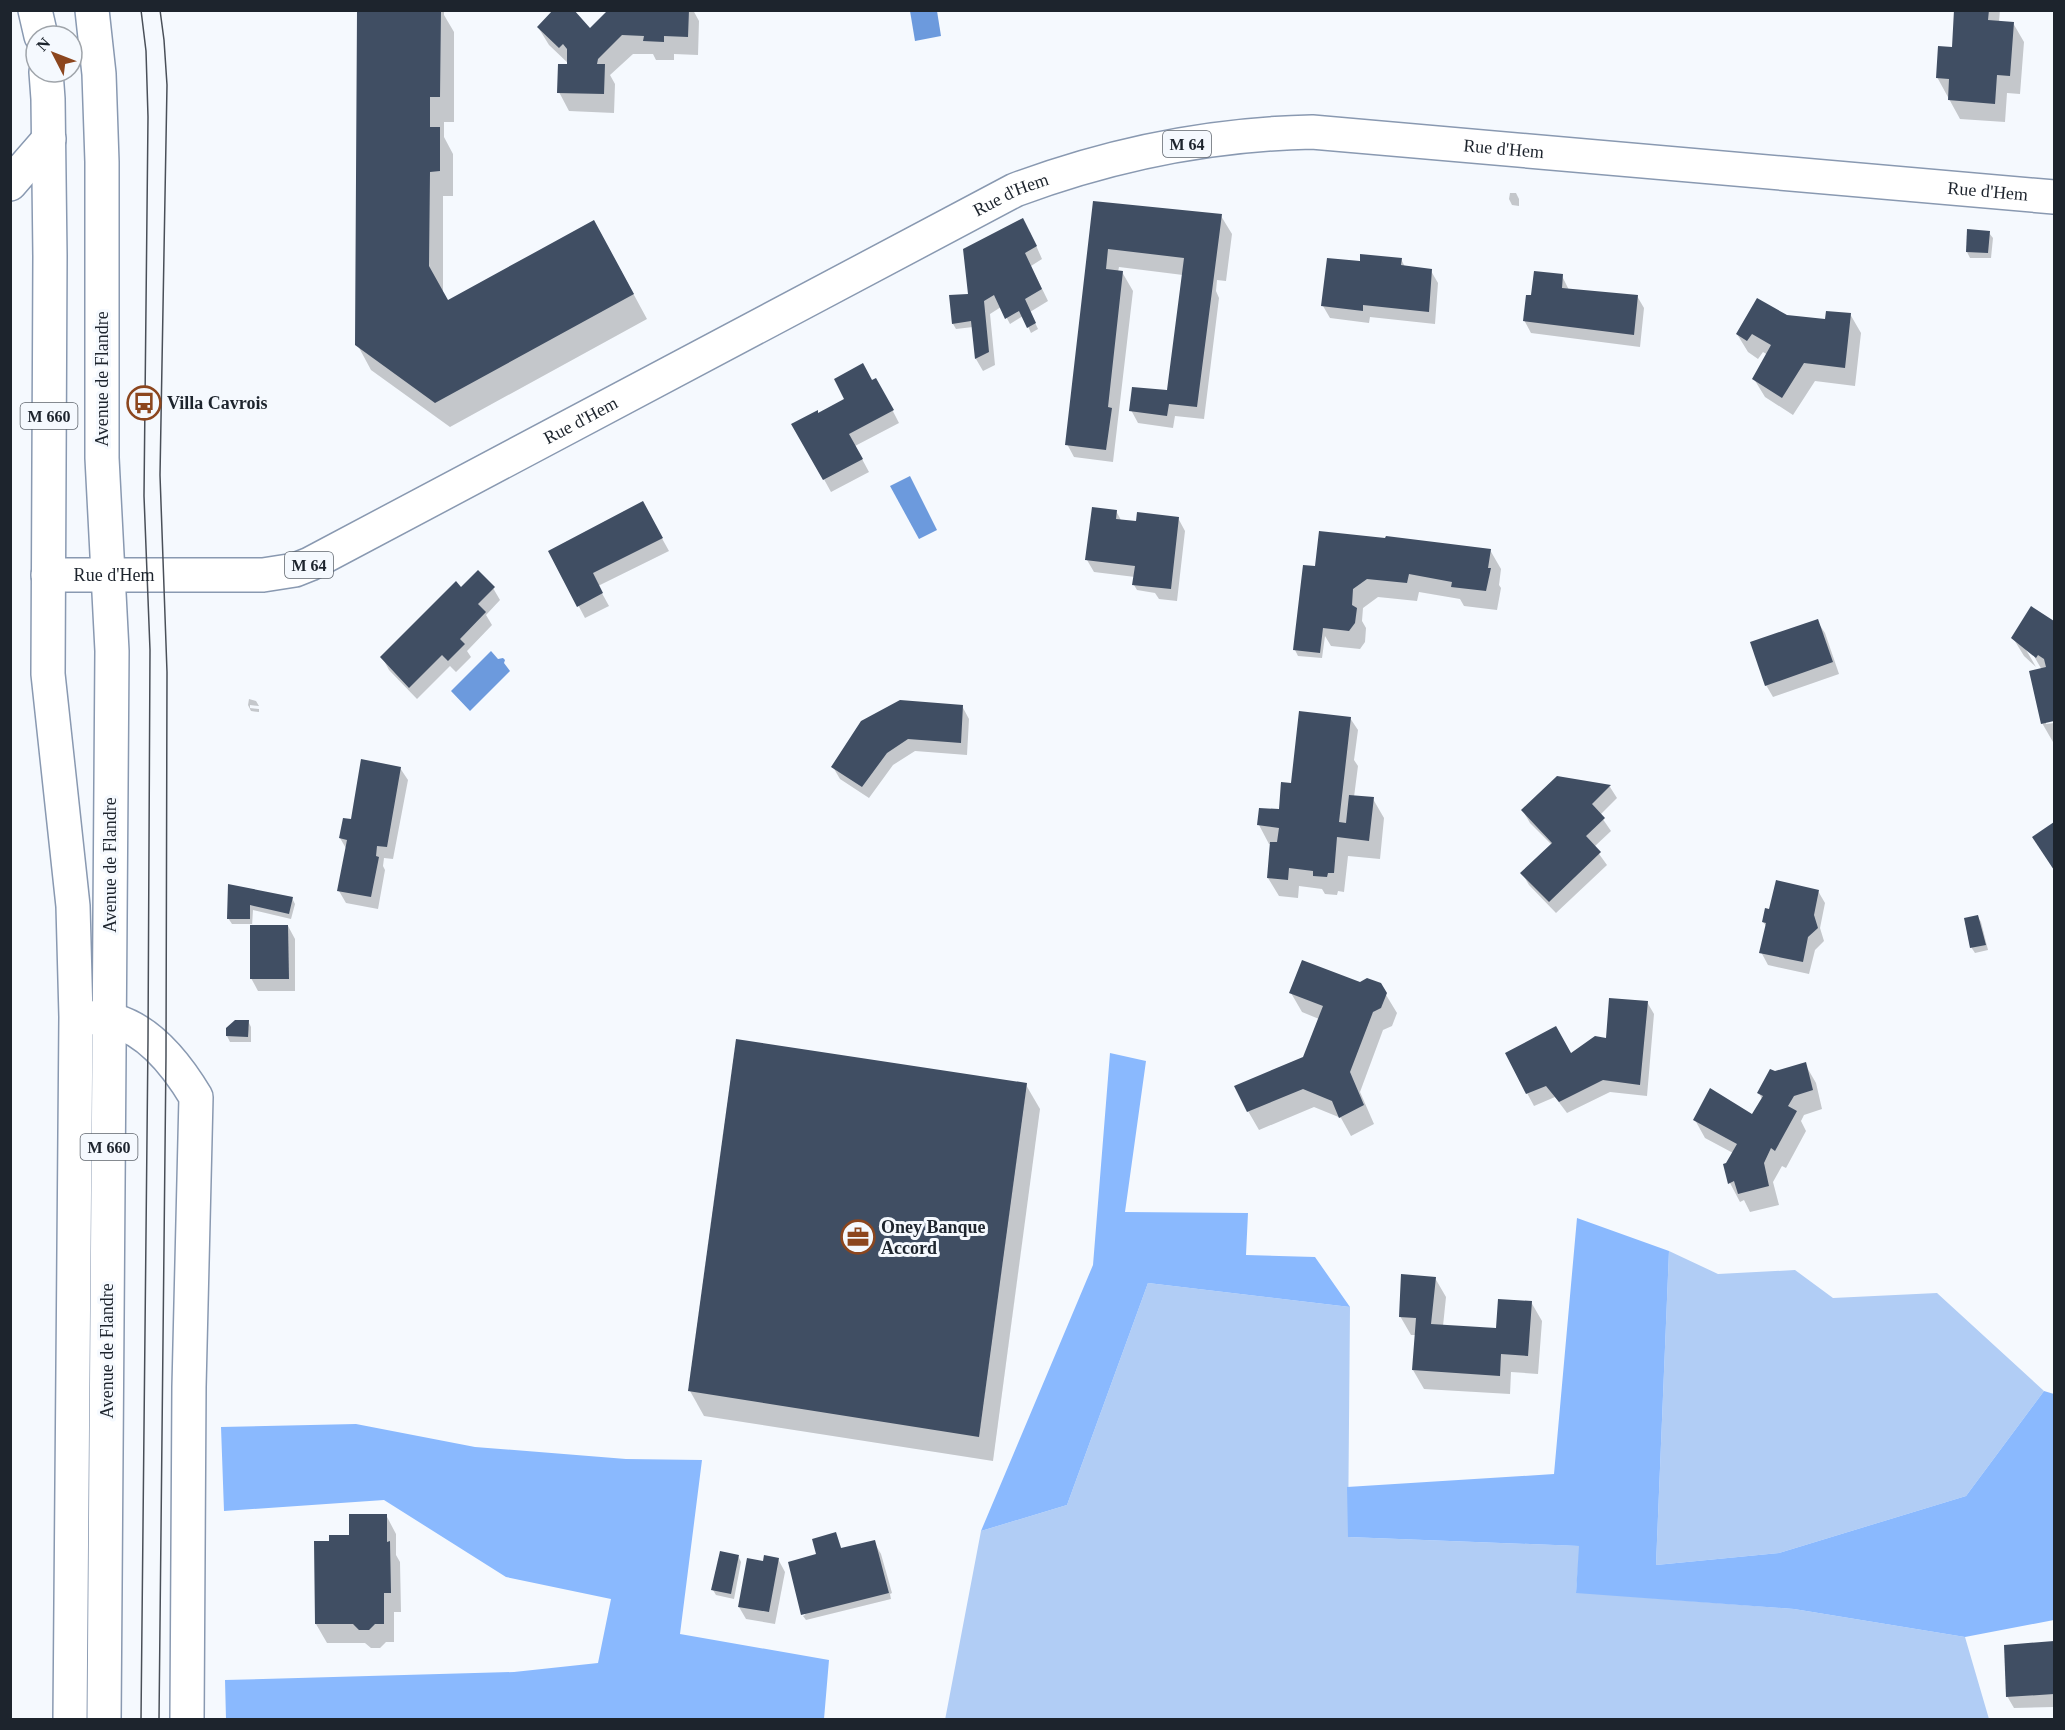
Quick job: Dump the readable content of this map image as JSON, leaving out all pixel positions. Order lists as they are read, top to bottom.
{
  "streets": {
    "main road": [
      "M 64",
      "Rue d'Hem",
      "Avenue de Flandre",
      "M 660"
    ]
  },
  "crossings": [
    ["Rue d'Hem", "Avenue de Flandre"]
  ],
  "places": {
    "bus stop": ["Villa Cavrois"],
    "office": ["Oney Banque Accord"]
  },
  "north": "top left"
}
